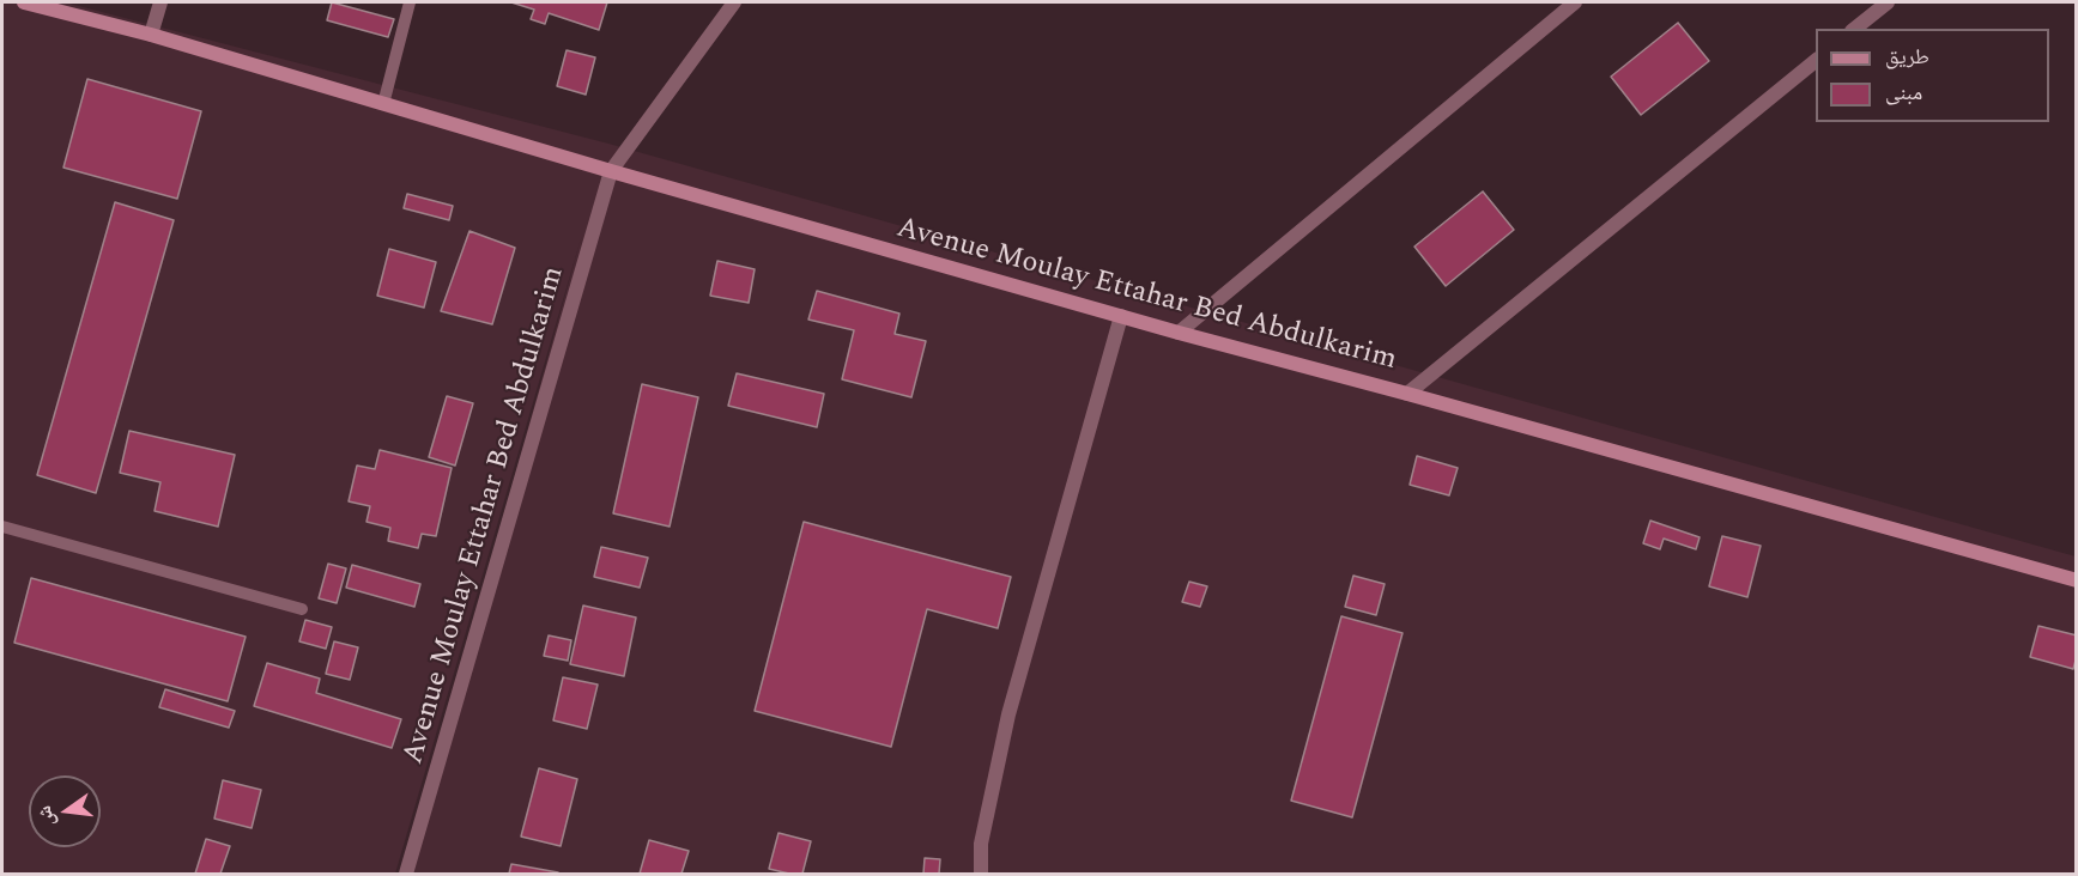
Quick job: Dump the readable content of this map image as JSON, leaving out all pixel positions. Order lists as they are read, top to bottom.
{
  "streets": {
    "street": ["Avenue Moulay Ettahar Bed Abdulkarim"]
  },
  "legend": ["طريق", "مبنى"],
  "north": "left"
}
